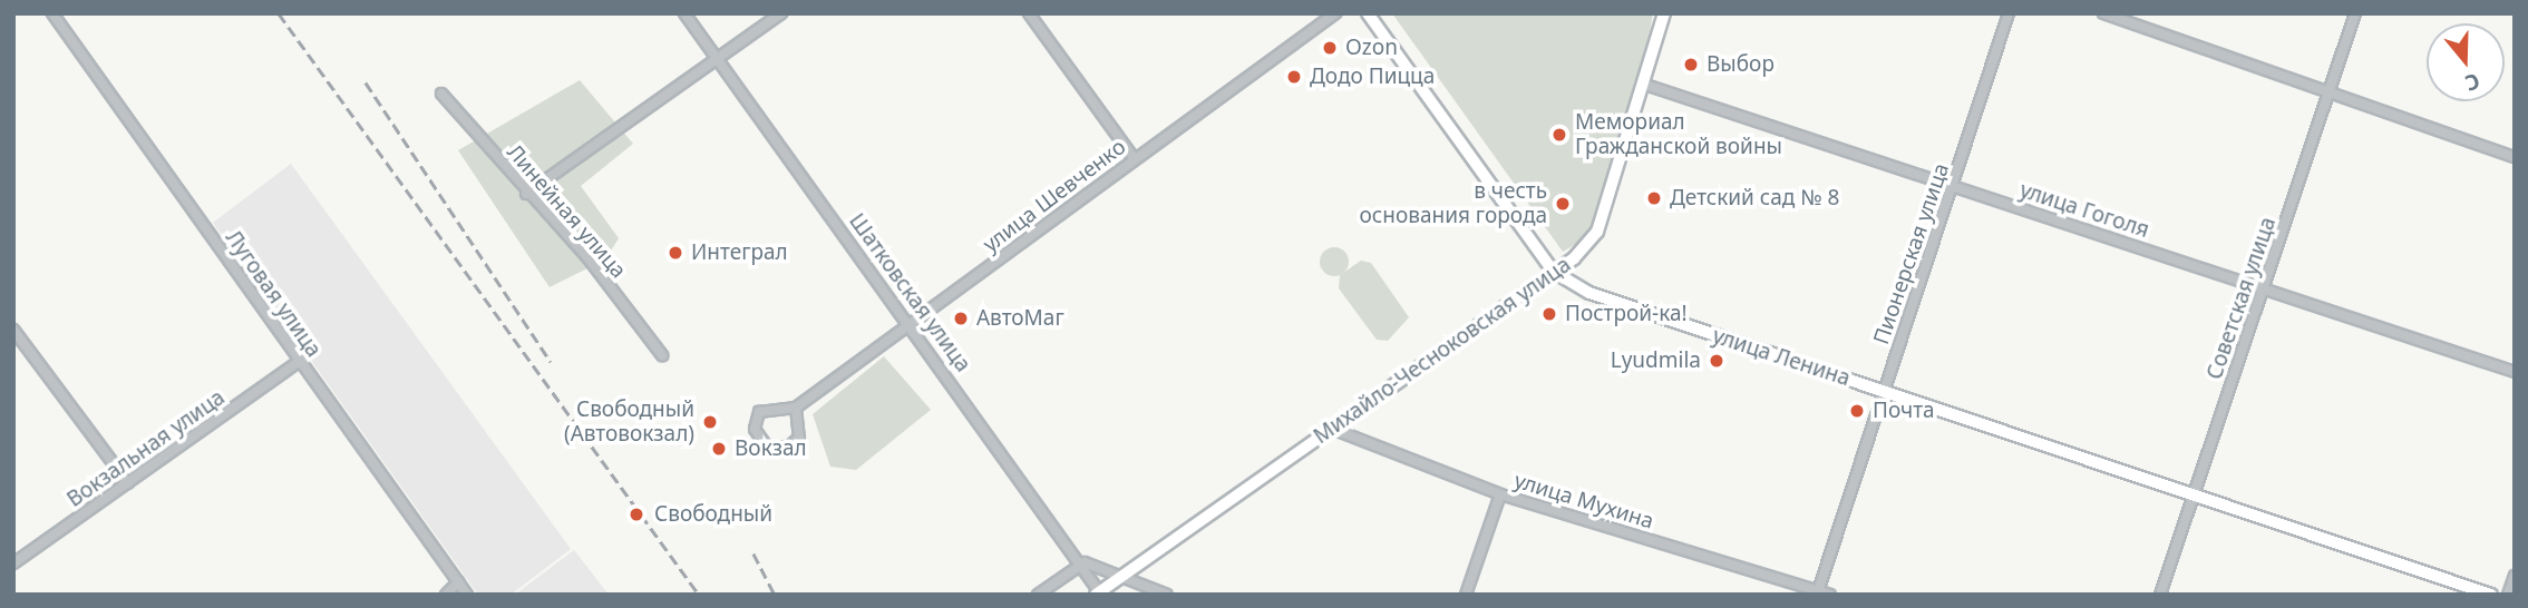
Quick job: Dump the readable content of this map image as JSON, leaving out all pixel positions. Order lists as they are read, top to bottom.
{
  "streets": {
    "main road": ["Михайло-Чесноковская улица", "улица Ленина"],
    "street": [
      "улица Шевченко",
      "улица Гоголя",
      "Линейная улица",
      "Пионерская улица",
      "Шатковская улица",
      "Луговая улица",
      "Советская улица",
      "Вокзальная улица",
      "улица Мухина"
    ]
  },
  "crossings": [
    ["улица Шевченко", "Шатковская улица"],
    ["улица Гоголя", "Пионерская улица"],
    ["улица Гоголя", "Советская улица"],
    ["улица Гоголя", "Михайло-Чесноковская улица"],
    ["Пионерская улица", "улица Ленина"],
    ["Пионерская улица", "улица Мухина"],
    ["Шатковская улица", "Михайло-Чесноковская улица"],
    ["Луговая улица", "Вокзальная улица"],
    ["Советская улица", "улица Ленина"],
    ["Михайло-Чесноковская улица", "улица Ленина"],
    ["Михайло-Чесноковская улица", "улица Мухина"]
  ],
  "places": [
    "Ozon",
    "Выбор",
    "Додо Пицца",
    "Мемориал Гражданской войны",
    "Детский сад № 8",
    "в честь основания города",
    "Интеграл",
    "Построй-ка!",
    "АвтоМаг",
    "Lyudmila",
    "Почта",
    "Свободный (Автовокзал)",
    "Вокзал",
    "Свободный"
  ],
  "north": "bottom"
}
